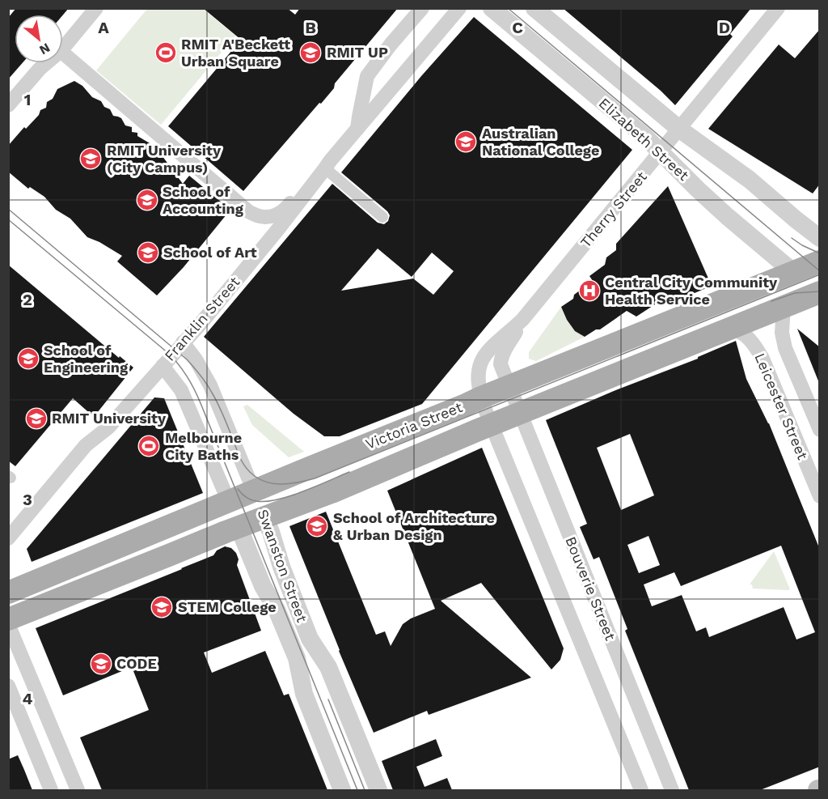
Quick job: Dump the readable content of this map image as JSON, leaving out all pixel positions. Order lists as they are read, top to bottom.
{
  "streets": {
    "main road": ["Elizabeth Street", "Victoria Street", "Swanston Street"],
    "street": [
      "Therry Street",
      "Franklin Street",
      "Leicester Street",
      "Bouverie Street"
    ]
  },
  "crossings": [
    ["Elizabeth Street", "Therry Street"],
    ["Elizabeth Street", "Victoria Street"],
    ["Therry Street", "Victoria Street"],
    ["Therry Street", "Bouverie Street"],
    ["Franklin Street", "Swanston Street"],
    ["Leicester Street", "Victoria Street"],
    ["Victoria Street", "Swanston Street"],
    ["Victoria Street", "Bouverie Street"]
  ],
  "places": {
    "sports": ["RMIT A'Beckett Urban Square", "Melbourne City Baths"],
    "school or university": [
      "RMIT UP",
      "Australian National College",
      "RMIT University (City Campus)",
      "School of Accounting",
      "School of Art",
      "School of Engineering",
      "RMIT University",
      "School of Architecture & Urban Design",
      "STEM College",
      "CODE"
    ],
    "hospital": ["Central City Community Health Service"]
  },
  "north": "bottom right",
  "grid": {
    "columns": [
      "A",
      "B",
      "C",
      "D"
    ],
    "rows": [
      "1",
      "2",
      "3",
      "4"
    ]
  }
}
